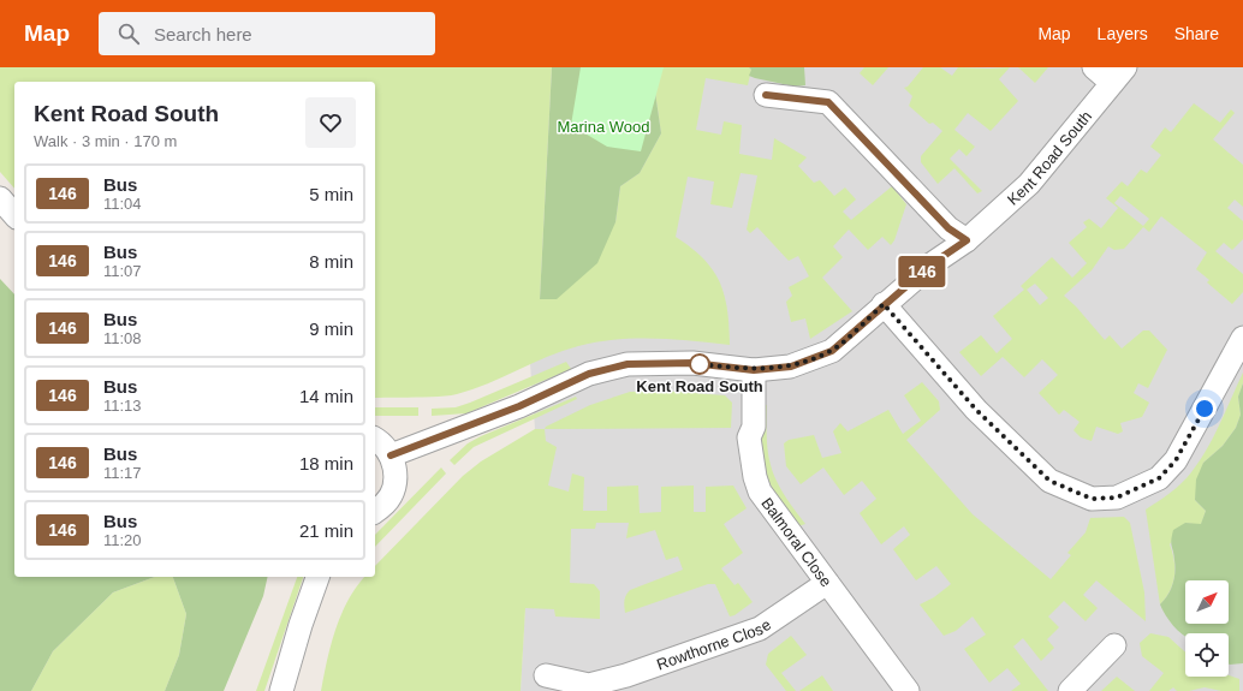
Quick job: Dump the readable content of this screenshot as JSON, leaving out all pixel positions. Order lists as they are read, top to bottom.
{
  "streets": {
    "street": ["Kent Road South", "Balmoral Close", "Rowthorne Close"]
  },
  "crossings": [
    ["Kent Road South", "Balmoral Close"],
    ["Balmoral Close", "Rowthorne Close"]
  ],
  "parks": ["Marina Wood"],
  "places": ["Kent Road South"],
  "lines": ["bus line 146"],
  "north": "top right",
  "page": {
    "header": "Map",
    "search": "Search here",
    "nav": ["Map", "Layers", "Share"],
    "on_map": "146",
    "heading": ["Kent Road South", "Walk · 3 min · 170 m"],
    "list": [
      {
        "mark": "146",
        "name": "Bus",
        "note": "11:04",
        "value": "5 min"
      },
      {
        "mark": "146",
        "name": "Bus",
        "note": "11:07",
        "value": "8 min"
      },
      {
        "mark": "146",
        "name": "Bus",
        "note": "11:08",
        "value": "9 min"
      },
      {
        "mark": "146",
        "name": "Bus",
        "note": "11:13",
        "value": "14 min"
      },
      {
        "mark": "146",
        "name": "Bus",
        "note": "11:17",
        "value": "18 min"
      },
      {
        "mark": "146",
        "name": "Bus",
        "note": "11:20",
        "value": "21 min"
      }
    ]
  }
}
